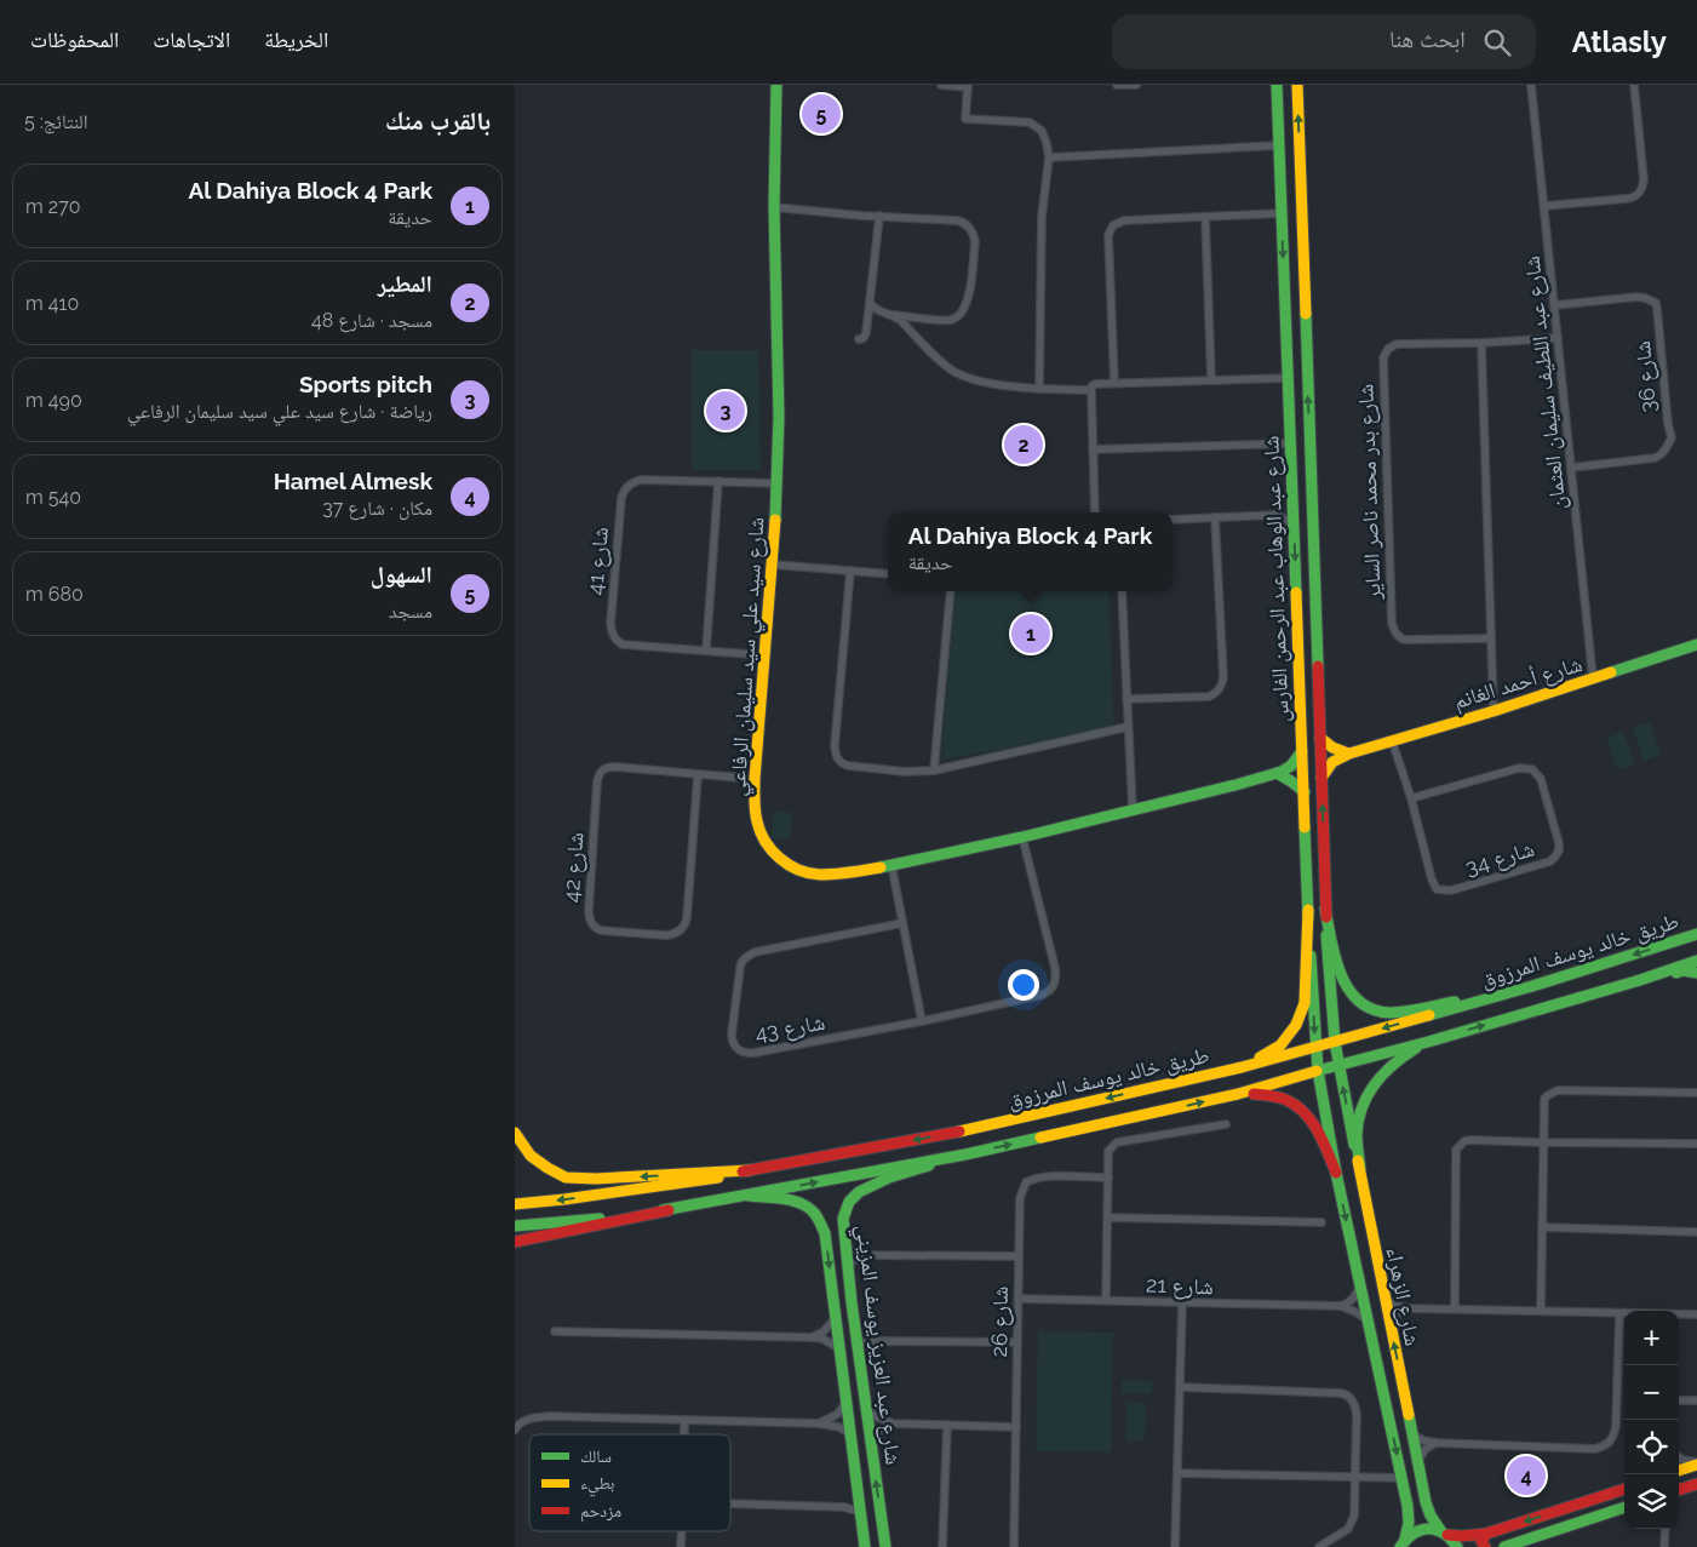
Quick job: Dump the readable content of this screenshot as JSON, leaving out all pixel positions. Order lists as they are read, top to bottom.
{
  "streets": {
    "main road": [
      "شارع عبد الوهاب عبد الرحمن الفارس",
      "شارع سيد علي سيد سليمان الرفاعي",
      "شارع أحمد الغانم",
      "طريق خالد يوسف المرزوق",
      "شارع الزهراء",
      "شارع عبد العزيز يوسف المزيني"
    ],
    "street": [
      "شارع 36",
      "شارع عبد اللطيف سليمان العثمان",
      "شارع بدر محمد ناصر الساير",
      "شارع 41",
      "شارع 34",
      "شارع 42",
      "شارع 43",
      "شارع 21",
      "شارع 26"
    ]
  },
  "crossings": [
    ["شارع 36", "شارع عبد اللطيف سليمان العثمان"],
    ["شارع عبد اللطيف سليمان العثمان", "شارع بدر محمد ناصر الساير"],
    ["شارع عبد اللطيف سليمان العثمان", "شارع أحمد الغانم"],
    ["شارع 41", "شارع سيد علي سيد سليمان الرفاعي"],
    ["شارع عبد الوهاب عبد الرحمن الفارس", "شارع سيد علي سيد سليمان الرفاعي"],
    ["شارع عبد الوهاب عبد الرحمن الفارس", "شارع أحمد الغانم"],
    ["شارع عبد الوهاب عبد الرحمن الفارس", "طريق خالد يوسف المرزوق"],
    ["شارع عبد الوهاب عبد الرحمن الفارس", "شارع الزهراء"],
    ["شارع سيد علي سيد سليمان الرفاعي", "شارع 42"],
    ["شارع سيد علي سيد سليمان الرفاعي", "شارع 43"],
    ["شارع أحمد الغانم", "شارع 34"],
    ["طريق خالد يوسف المرزوق", "شارع الزهراء"],
    ["طريق خالد يوسف المرزوق", "شارع عبد العزيز يوسف المزيني"],
    ["شارع 21", "شارع الزهراء"],
    ["شارع 21", "شارع 26"]
  ],
  "legend": ["سالك", "بطيء", "مزدحم"],
  "page": {
    "header": "Atlasly",
    "search": "ابحث هنا",
    "nav": ["الخريطة", "الاتجاهات", "المحفوظات"],
    "heading": ["بالقرب منك", "النتائج: 5"],
    "pins": [
      "5",
      "3",
      "2",
      "1",
      "4"
    ],
    "list": [
      {
        "mark": "1",
        "name": "Al Dahiya Block 4 Park",
        "note": "حديقة",
        "value": "270 m"
      },
      {
        "mark": "2",
        "name": "المطير",
        "note": "مسجد · شارع 48",
        "value": "410 m"
      },
      {
        "mark": "3",
        "name": "Sports pitch",
        "note": "رياضة · شارع سيد علي سيد سليمان الرفاعي",
        "value": "490 m"
      },
      {
        "mark": "4",
        "name": "Hamel Almesk",
        "note": "مكان · شارع 37",
        "value": "540 m"
      },
      {
        "mark": "5",
        "name": "السهول",
        "note": "مسجد",
        "value": "680 m"
      }
    ],
    "popup": ["Al Dahiya Block 4 Park", "حديقة"],
    "map_buttons": ["+", "−"]
  }
}
